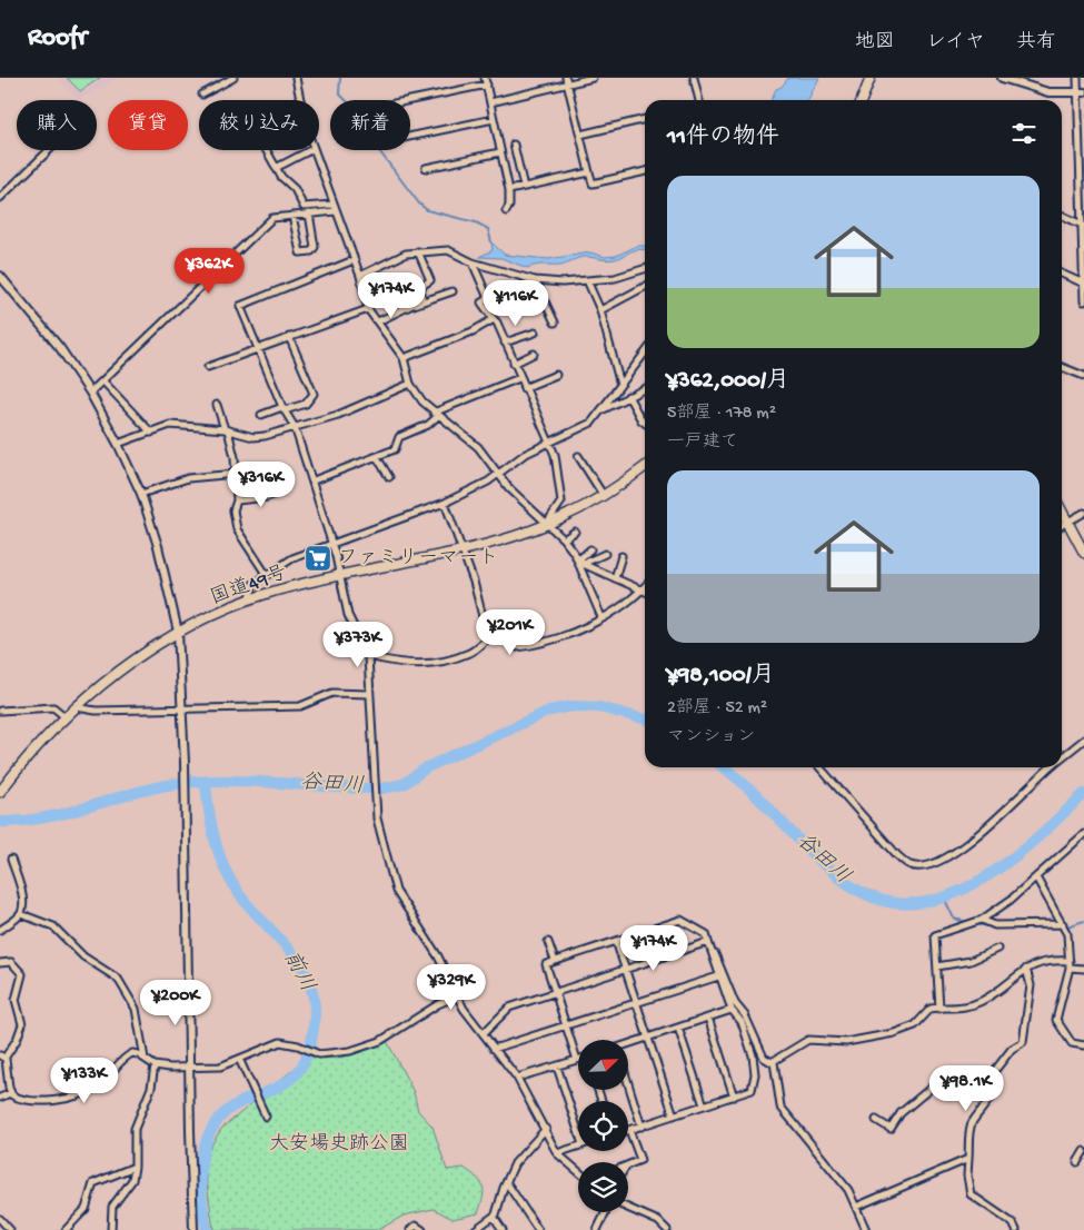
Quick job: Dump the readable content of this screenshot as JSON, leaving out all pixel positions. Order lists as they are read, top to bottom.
{
  "streets": {
    "main road": ["国道49号"]
  },
  "water": ["谷田川", "前川"],
  "parks": ["大安場史跡公園"],
  "places": {
    "supermarket": ["ファミリーマート"]
  },
  "north": "top right",
  "page": {
    "header": "Roofr",
    "nav": ["地図", "レイヤ", "共有"],
    "chip": [
      "購入",
      "賃貸",
      "絞り込み",
      "新着"
    ],
    "heading": "11件の物件",
    "list": [
      {
        "name": "¥362,000/月",
        "note": "5部屋 · 178 m² · 一戸建て"
      },
      {
        "name": "¥98,100/月",
        "note": "2部屋 · 52 m² · マンション"
      }
    ],
    "price": [
      "¥362K",
      "¥174K",
      "¥116K",
      "¥316K",
      "¥201K",
      "¥373K",
      "¥174K",
      "¥329K",
      "¥200K",
      "¥133K",
      "¥98.1K"
    ]
  }
}
